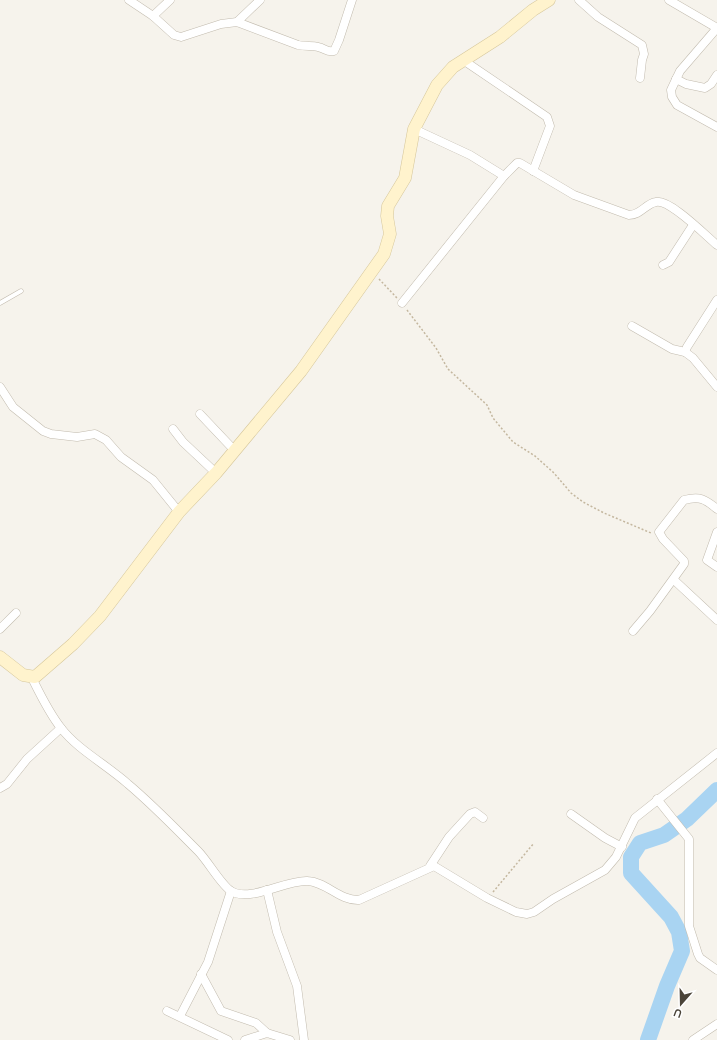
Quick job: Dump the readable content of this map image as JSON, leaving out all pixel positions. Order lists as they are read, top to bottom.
{
  "north": "bottom"
}
